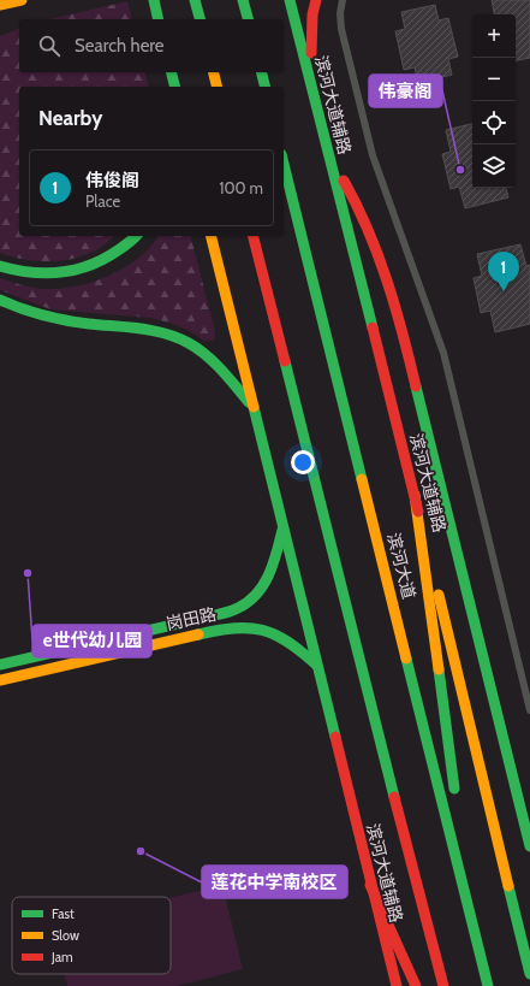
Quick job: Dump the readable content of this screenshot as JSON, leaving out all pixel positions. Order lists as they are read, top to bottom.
{
  "streets": {
    "main road": ["滨河大道辅路", "滨河大道", "岗田路"]
  },
  "crossings": [
    ["滨河大道辅路", "岗田路"]
  ],
  "places": ["伟豪阁", "e世代幼儿园", "莲花中学南校区"],
  "legend": ["Fast", "Slow", "Jam"],
  "page": {
    "map_buttons": ["+", "−"],
    "search": "Search here",
    "heading": "Nearby",
    "list": [
      {
        "mark": "1",
        "name": "伟俊阁",
        "note": "Place",
        "value": "100 m"
      }
    ],
    "pins": "1"
  }
}
